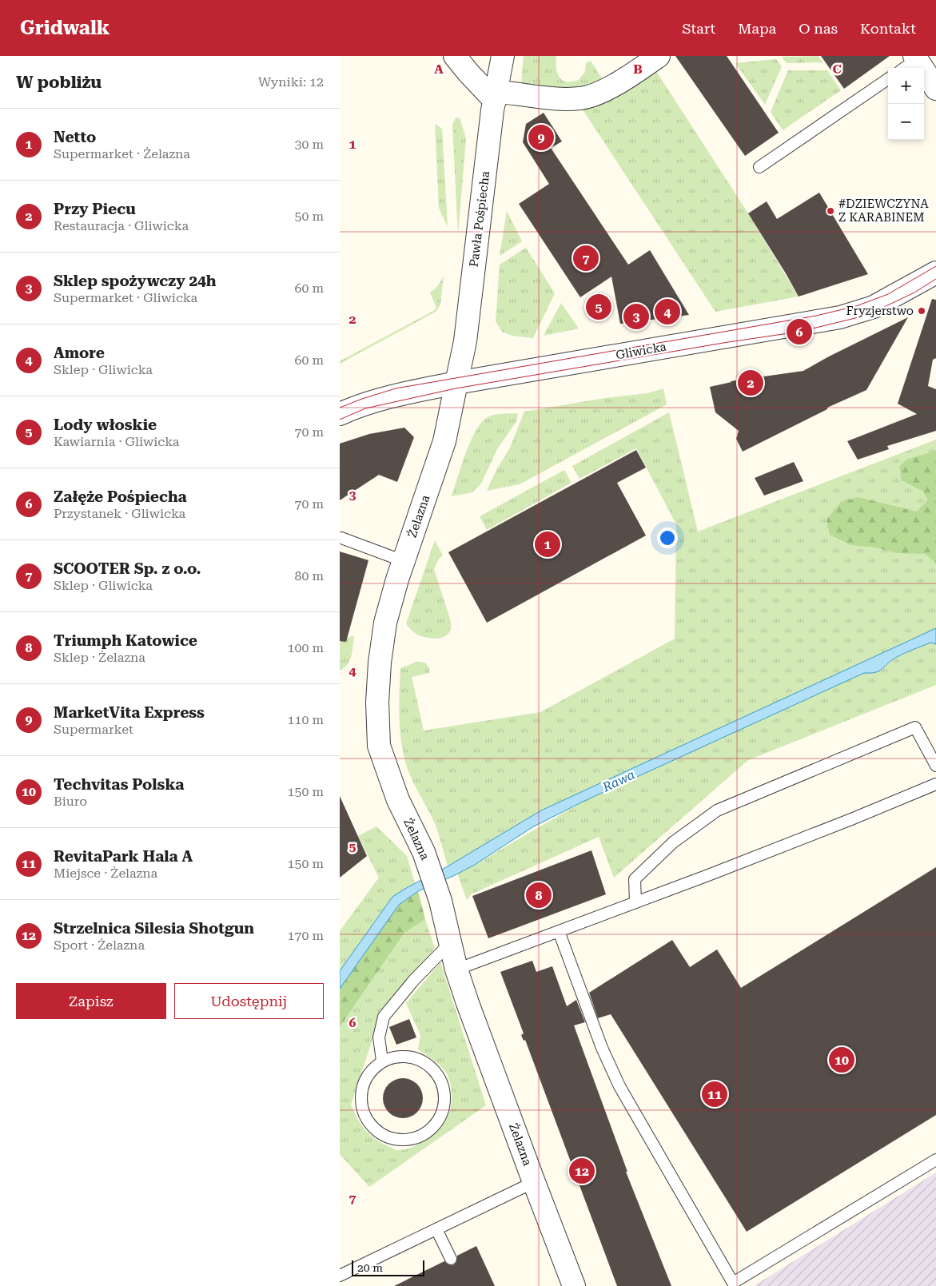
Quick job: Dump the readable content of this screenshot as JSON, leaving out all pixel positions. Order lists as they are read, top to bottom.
{
  "streets": {
    "street": ["Pawła Pośpiecha", "Gliwicka", "Żelazna"]
  },
  "crossings": [
    ["Pawła Pośpiecha", "Gliwicka"],
    ["Pawła Pośpiecha", "Żelazna"],
    ["Gliwicka", "Żelazna"]
  ],
  "water": ["Rawa"],
  "places": ["#DZIEWCZYNA Z KARABINEM", "Fryzjerstwo"],
  "scale_bar": "20 m",
  "page": {
    "header": "Gridwalk",
    "nav": [
      "Start",
      "Mapa",
      "O nas",
      "Kontakt"
    ],
    "heading": ["W pobliżu", "Wyniki: 12"],
    "map_buttons": ["+", "−"],
    "list": [
      {
        "mark": "1",
        "name": "Netto",
        "note": "Supermarket · Żelazna",
        "value": "30 m"
      },
      {
        "mark": "2",
        "name": "Przy Piecu",
        "note": "Restauracja · Gliwicka",
        "value": "50 m"
      },
      {
        "mark": "3",
        "name": "Sklep spożywczy 24h",
        "note": "Supermarket · Gliwicka",
        "value": "60 m"
      },
      {
        "mark": "4",
        "name": "Amore",
        "note": "Sklep · Gliwicka",
        "value": "60 m"
      },
      {
        "mark": "5",
        "name": "Lody włoskie",
        "note": "Kawiarnia · Gliwicka",
        "value": "70 m"
      },
      {
        "mark": "6",
        "name": "Załęże Pośpiecha",
        "note": "Przystanek · Gliwicka",
        "value": "70 m"
      },
      {
        "mark": "7",
        "name": "SCOOTER Sp. z o.o.",
        "note": "Sklep · Gliwicka",
        "value": "80 m"
      },
      {
        "mark": "8",
        "name": "Triumph Katowice",
        "note": "Sklep · Żelazna",
        "value": "100 m"
      },
      {
        "mark": "9",
        "name": "MarketVita Express",
        "note": "Supermarket",
        "value": "110 m"
      },
      {
        "mark": "10",
        "name": "Techvitas Polska",
        "note": "Biuro",
        "value": "150 m"
      },
      {
        "mark": "11",
        "name": "RevitaPark Hala A",
        "note": "Miejsce · Żelazna",
        "value": "150 m"
      },
      {
        "mark": "12",
        "name": "Strzelnica Silesia Shotgun",
        "note": "Sport · Żelazna",
        "value": "170 m"
      }
    ],
    "pins": [
      "9",
      "7",
      "5",
      "4",
      "3",
      "6",
      "2",
      "1",
      "8",
      "10",
      "11",
      "12"
    ],
    "buttons": ["Zapisz", "Udostępnij"],
    "scale": "20 m"
  },
  "grid": {
    "columns": ["A", "B", "C"],
    "rows": [
      "1",
      "2",
      "3",
      "4",
      "5",
      "6",
      "7"
    ]
  }
}
